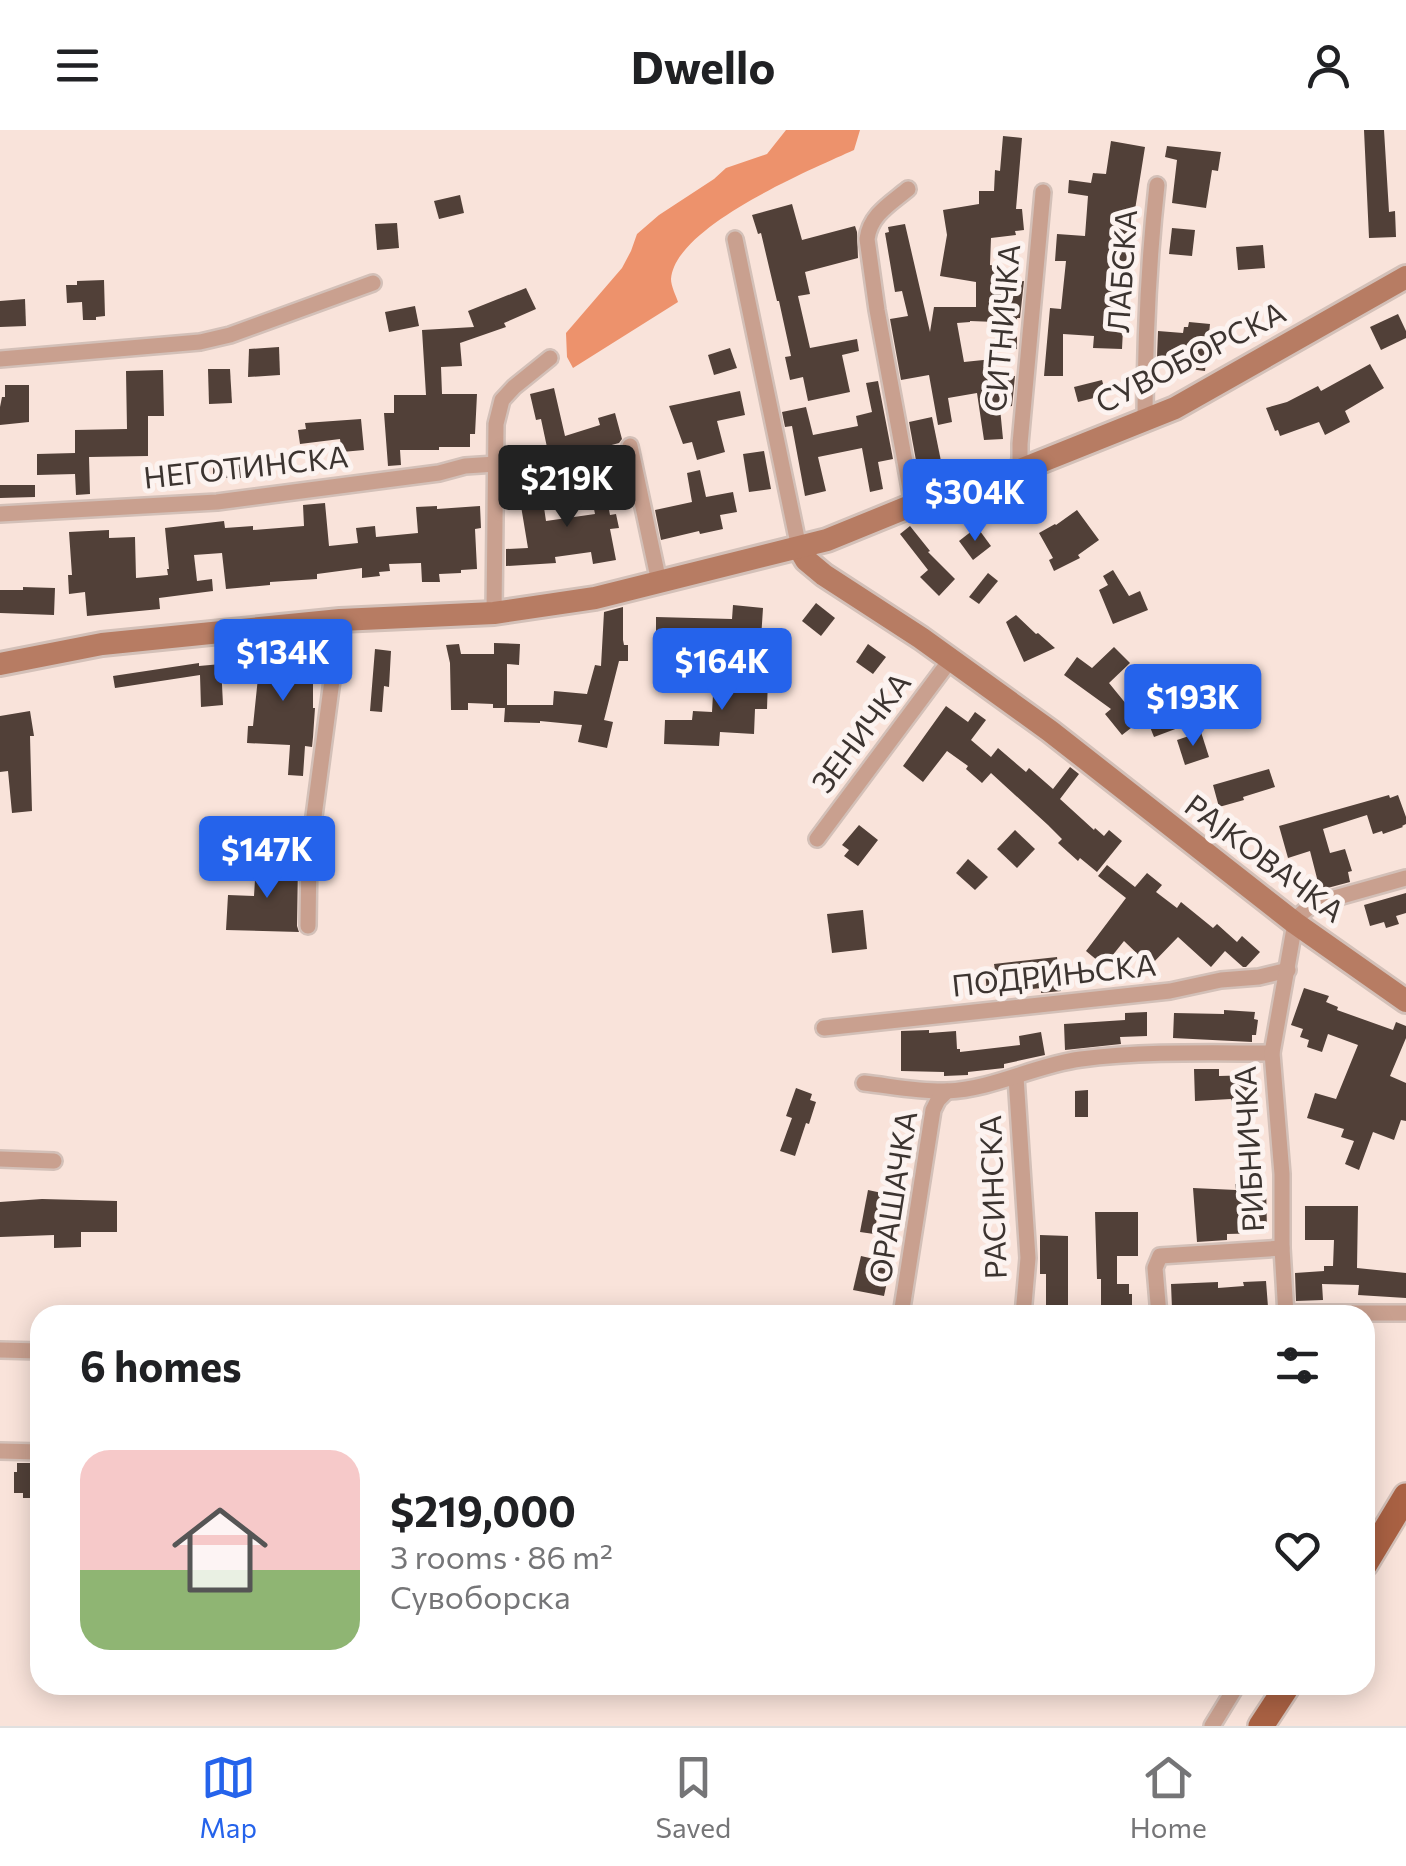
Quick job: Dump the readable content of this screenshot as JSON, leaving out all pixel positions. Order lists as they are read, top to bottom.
{
  "streets": {
    "main road": ["СУВОБОРСКА", "РАЈКОВАЧКА"],
    "street": [
      "ЛАБСКА",
      "СИТНИЧКА",
      "НЕГОТИНСКА",
      "ЗЕНИЧКА",
      "ПОДРИЊСКА",
      "РИБНИЧКА",
      "ОРАШАЧКА",
      "РАСИНСКА"
    ]
  },
  "crossings": [
    ["ЛАБСКА", "СУВОБОРСКА"],
    ["СИТНИЧКА", "СУВОБОРСКА"],
    ["СУВОБОРСКА", "РАЈКОВАЧКА"],
    ["ЗЕНИЧКА", "РАЈКОВАЧКА"],
    ["РАЈКОВАЧКА", "РИБНИЧКА"],
    ["ПОДРИЊСКА", "РИБНИЧКА"]
  ],
  "page": {
    "header": "Dwello",
    "price": [
      "$219K",
      "$304K",
      "$134K",
      "$164K",
      "$193K",
      "$147K"
    ],
    "heading": "6 homes",
    "list": [
      {
        "name": "$219,000",
        "note": "3 rooms · 86 m² · Сувоборска"
      }
    ],
    "tabs": ["Map", "Saved", "Home"]
  }
}
